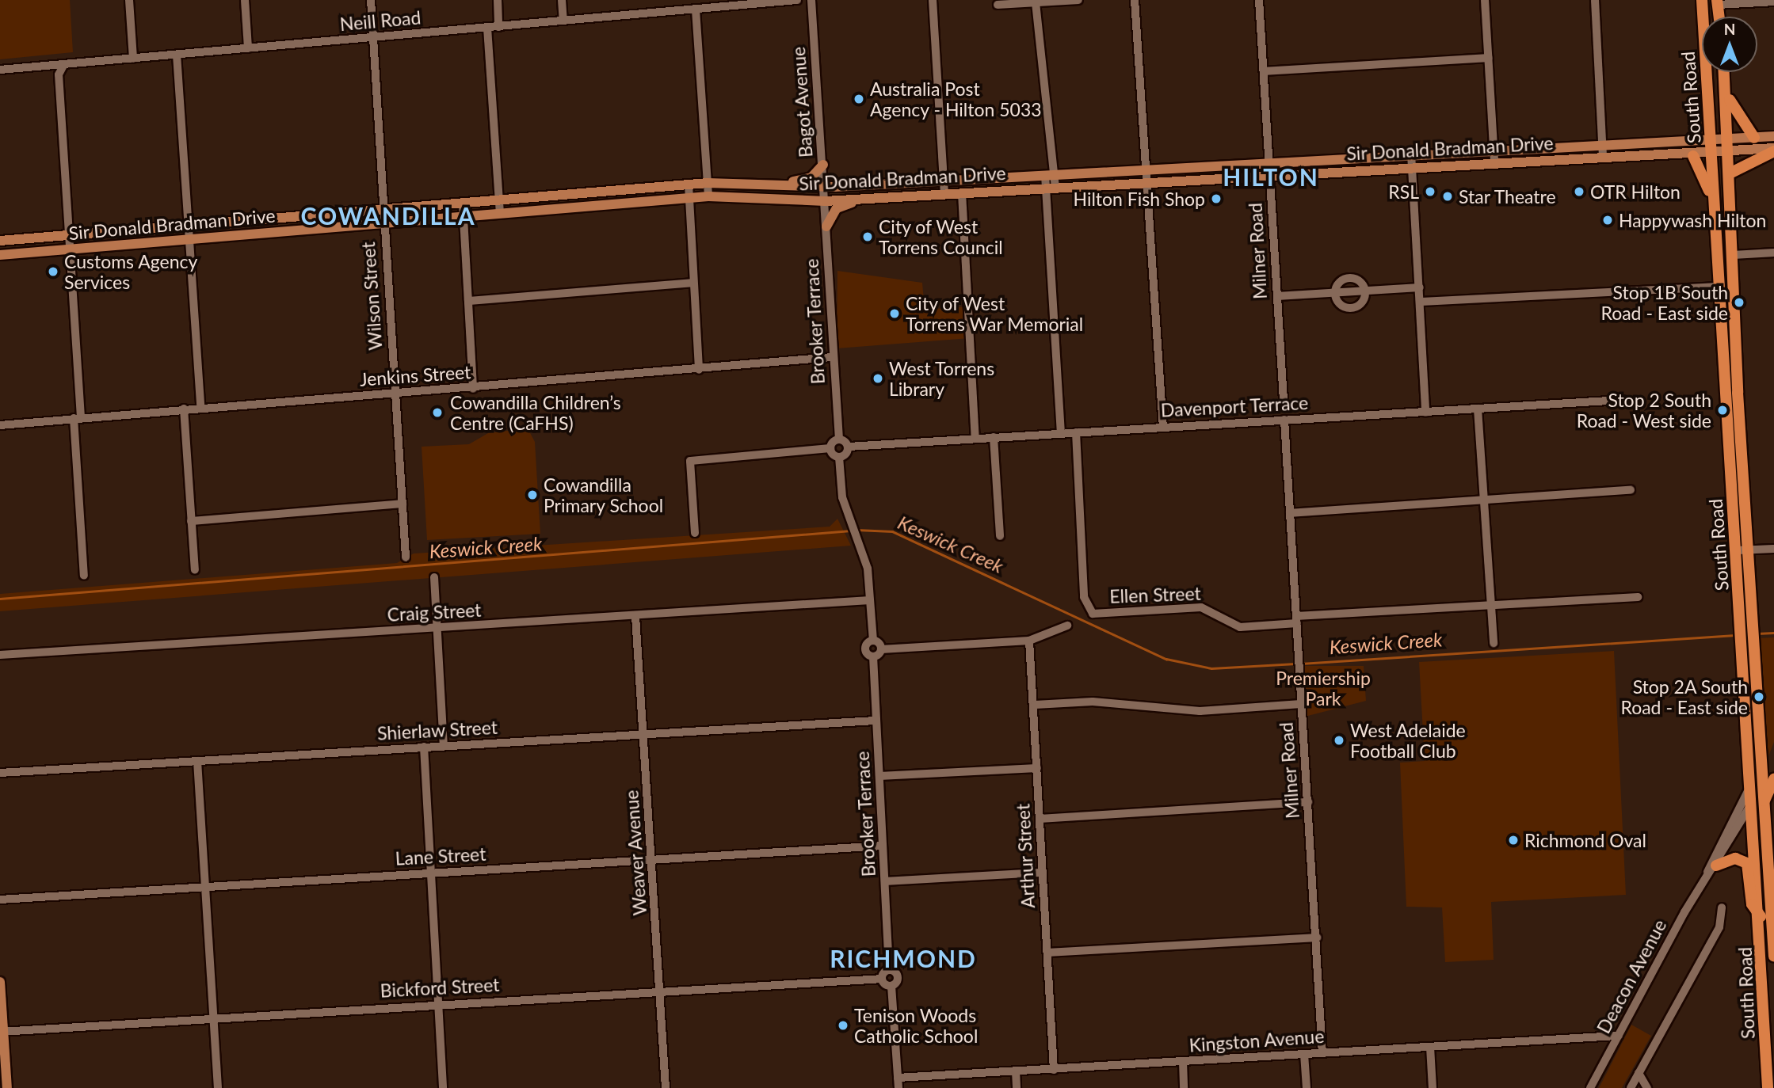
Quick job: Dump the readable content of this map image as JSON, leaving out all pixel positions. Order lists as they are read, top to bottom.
{
  "streets": {
    "highway": ["South Road"],
    "main road": ["Sir Donald Bradman Drive"],
    "street": [
      "Neill Road",
      "Bagot Avenue",
      "Milner Road",
      "Wilson Street",
      "Brooker Terrace",
      "Jenkins Street",
      "Davenport Terrace",
      "Ellen Street",
      "Craig Street",
      "Shierlaw Street",
      "Weaver Avenue",
      "Lane Street",
      "Arthur Street",
      "Deacon Avenue",
      "Bickford Street",
      "Kingston Avenue"
    ]
  },
  "crossings": [
    ["Neill Road", "Wilson Street"],
    ["South Road", "Sir Donald Bradman Drive"],
    ["South Road", "Deacon Avenue"],
    ["Bagot Avenue", "Sir Donald Bradman Drive"],
    ["Bagot Avenue", "Brooker Terrace"],
    ["Sir Donald Bradman Drive", "Milner Road"],
    ["Sir Donald Bradman Drive", "Wilson Street"],
    ["Sir Donald Bradman Drive", "Brooker Terrace"],
    ["Milner Road", "Davenport Terrace"],
    ["Milner Road", "Ellen Street"],
    ["Milner Road", "Kingston Avenue"],
    ["Wilson Street", "Jenkins Street"],
    ["Brooker Terrace", "Jenkins Street"],
    ["Brooker Terrace", "Shierlaw Street"],
    ["Brooker Terrace", "Lane Street"],
    ["Davenport Terrace", "Ellen Street"],
    ["Craig Street", "Weaver Avenue"],
    ["Shierlaw Street", "Weaver Avenue"],
    ["Weaver Avenue", "Lane Street"],
    ["Weaver Avenue", "Bickford Street"],
    ["Arthur Street", "Kingston Avenue"],
    ["Deacon Avenue", "Kingston Avenue"]
  ],
  "districts": ["HILTON", "COWANDILLA", "RICHMOND"],
  "water": ["Keswick Creek"],
  "parks": ["Premiership Park"],
  "places": [
    "Australia Post Agency - Hilton 5033",
    "RSL",
    "OTR Hilton",
    "Star Theatre",
    "Hilton Fish Shop",
    "Happywash Hilton",
    "City of West Torrens Council",
    "Customs Agency Services",
    "Stop 1B South Road - East side",
    "City of West Torrens War Memorial",
    "West Torrens Library",
    "Stop 2 South Road - West side",
    "Cowandilla Children’s Centre (CaFHS)",
    "Cowandilla Primary School",
    "Stop 2A South Road - East side",
    "West Adelaide Football Club",
    "Richmond Oval",
    "Tenison Woods Catholic School"
  ],
  "north": "top"
}
